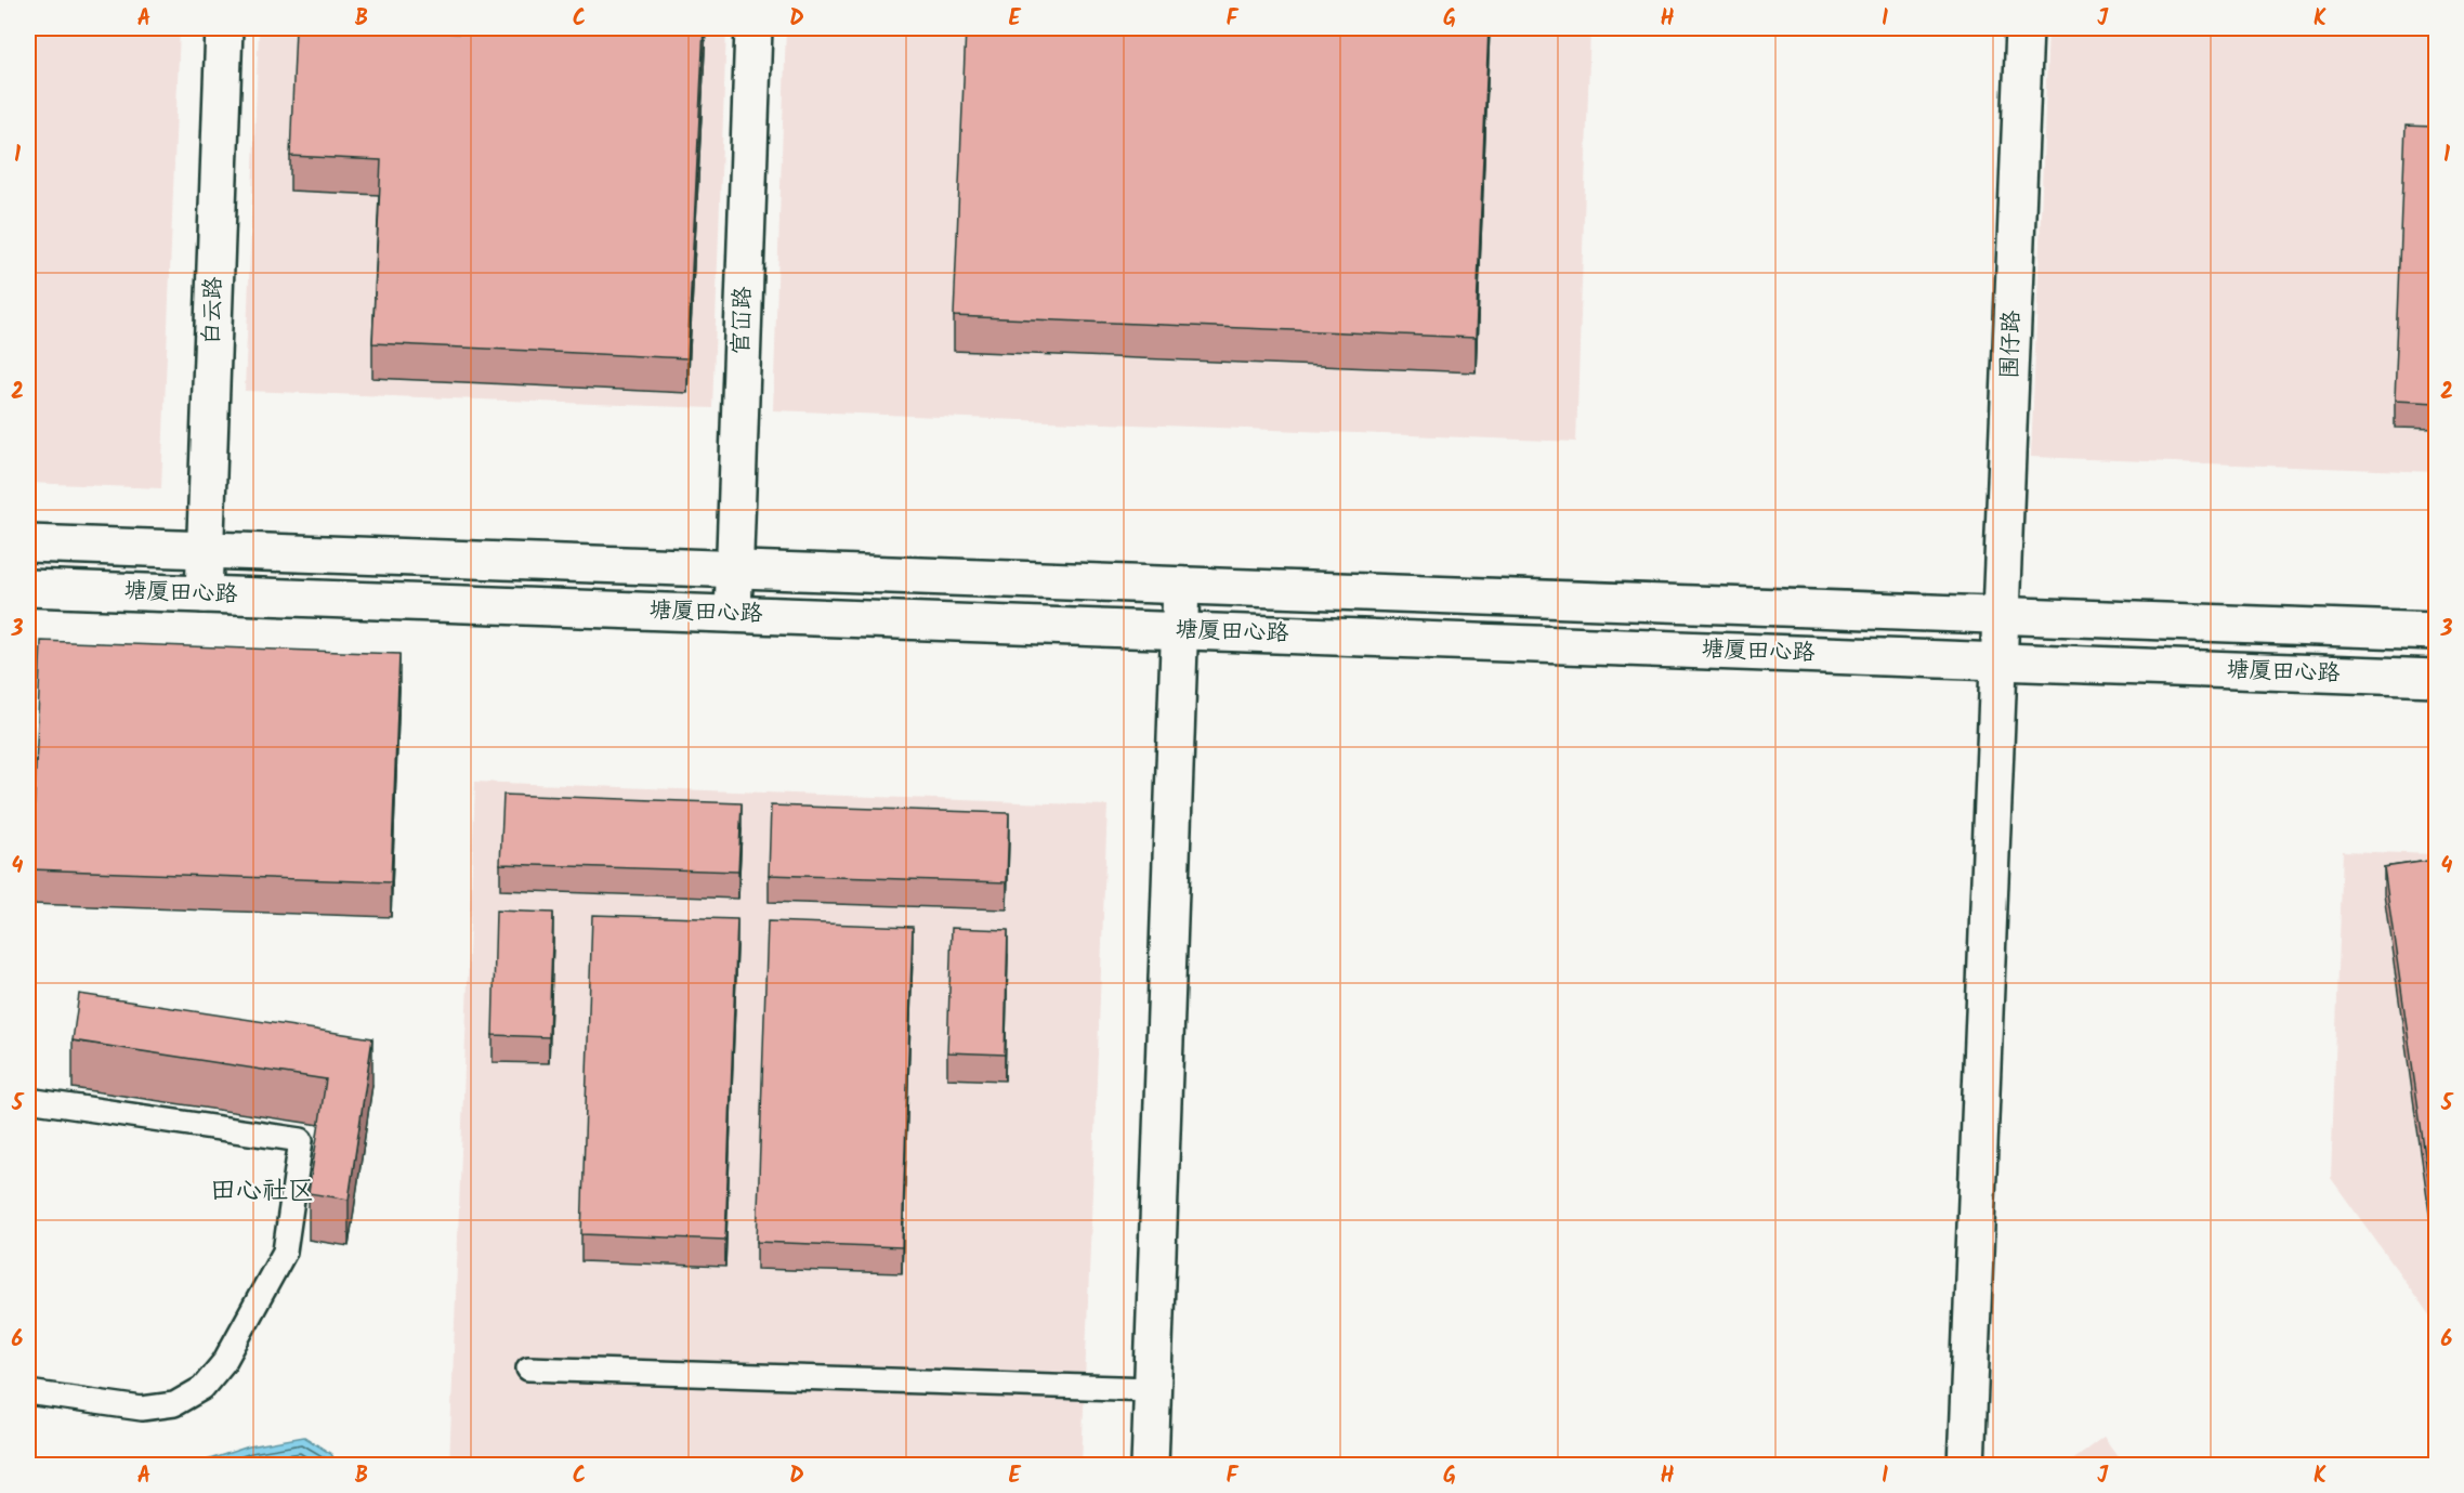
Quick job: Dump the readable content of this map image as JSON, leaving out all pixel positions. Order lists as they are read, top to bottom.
{
  "streets": {
    "main road": [
      "白云路",
      "官冚路",
      "围仔路",
      "塘厦田心路"
    ]
  },
  "crossings": [
    ["白云路", "塘厦田心路"],
    ["官冚路", "塘厦田心路"],
    ["围仔路", "塘厦田心路"]
  ],
  "districts": ["田心社区"],
  "grid": {
    "columns": [
      "A",
      "B",
      "C",
      "D",
      "E",
      "F",
      "G",
      "H",
      "I",
      "J",
      "K"
    ],
    "rows": [
      "1",
      "2",
      "3",
      "4",
      "5",
      "6"
    ]
  }
}
